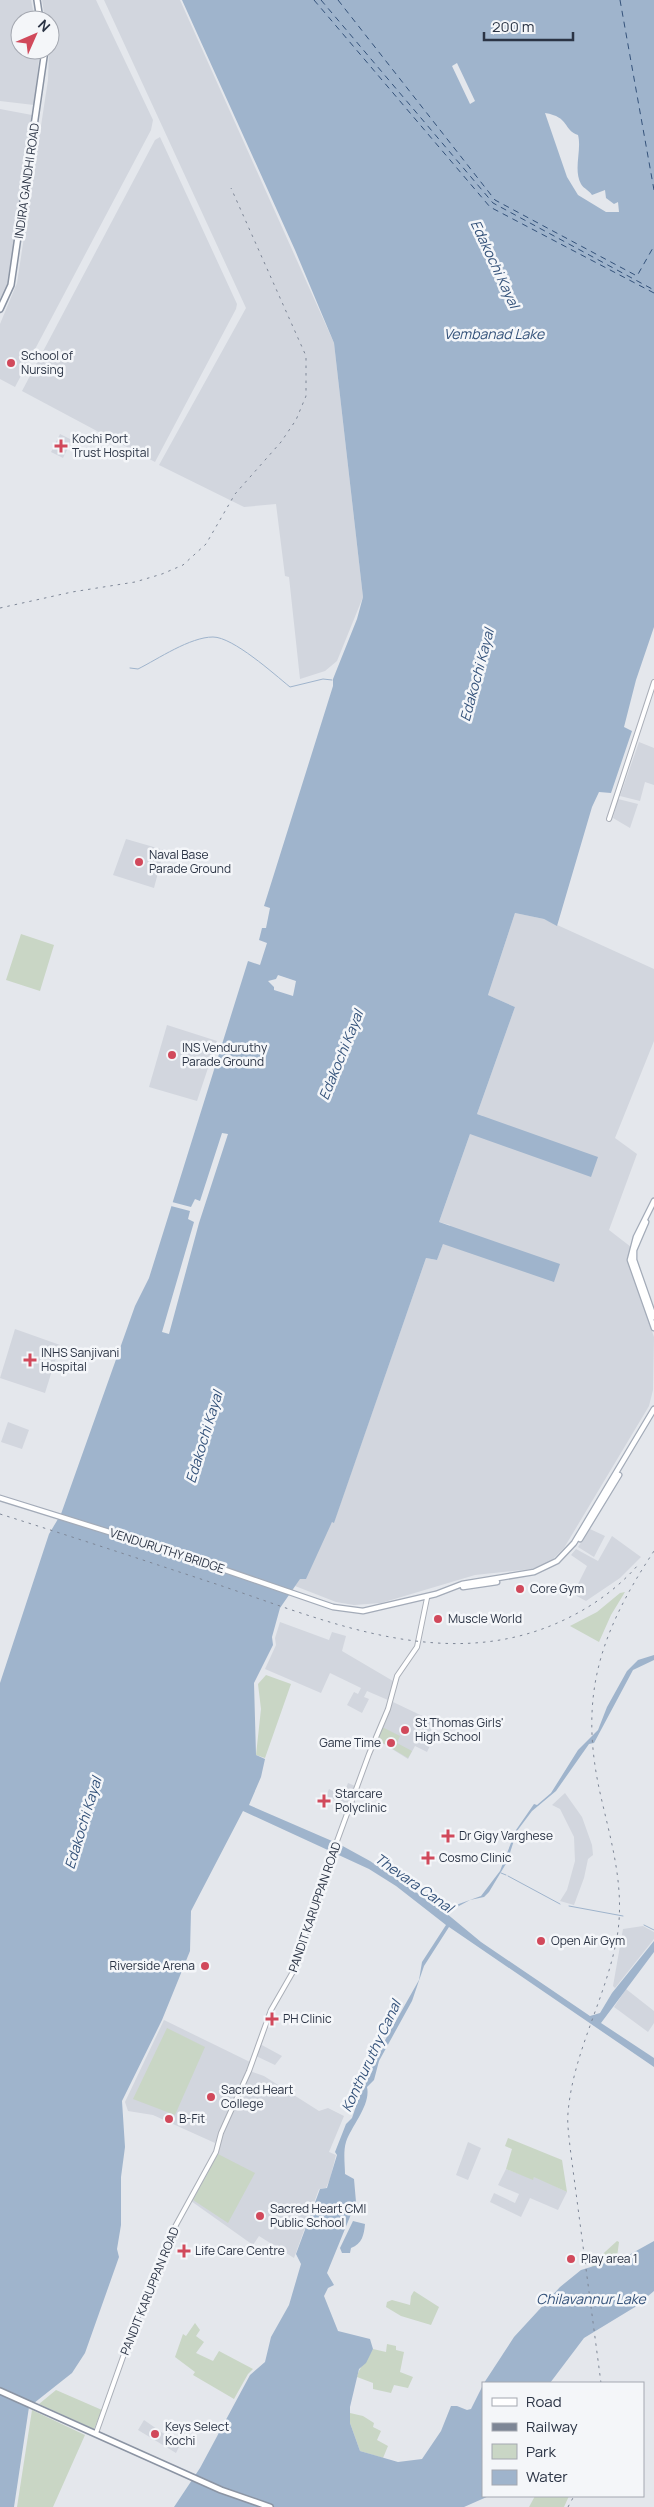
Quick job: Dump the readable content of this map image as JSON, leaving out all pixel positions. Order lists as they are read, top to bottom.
{
  "streets": {
    "highway": ["INDIRA GANDHI ROAD"],
    "main road": ["VENDURUTHY BRIDGE", "PANDIT KARUPPAN ROAD"]
  },
  "crossings": [
    ["VENDURUTHY BRIDGE", "PANDIT KARUPPAN ROAD"]
  ],
  "water": [
    "Edakochi Kayal",
    "Vembanad Lake",
    "Thevara Canal",
    "Konthuruthy Canal",
    "Chilavannur Lake"
  ],
  "places": {
    "other": [
      "School of Nursing",
      "Naval Base Parade Ground",
      "INS Venduruthy Parade Ground",
      "Core Gym",
      "Muscle World",
      "St Thomas Girls' High School",
      "Game Time",
      "Open Air Gym",
      "Riverside Arena",
      "Sacred Heart College",
      "B-Fit",
      "Sacred Heart CMI Public School",
      "Play area 1",
      "Keys Select Kochi"
    ],
    "health": [
      "Kochi Port Trust Hospital",
      "INHS Sanjivani Hospital",
      "Starcare Polyclinic",
      "Dr Gigy Varghese",
      "Cosmo Clinic",
      "PH Clinic",
      "Life Care Centre"
    ]
  },
  "legend": [
    "Road",
    "Railway",
    "Park",
    "Water"
  ],
  "scale_bar": "200 m",
  "north": "top right"
}
